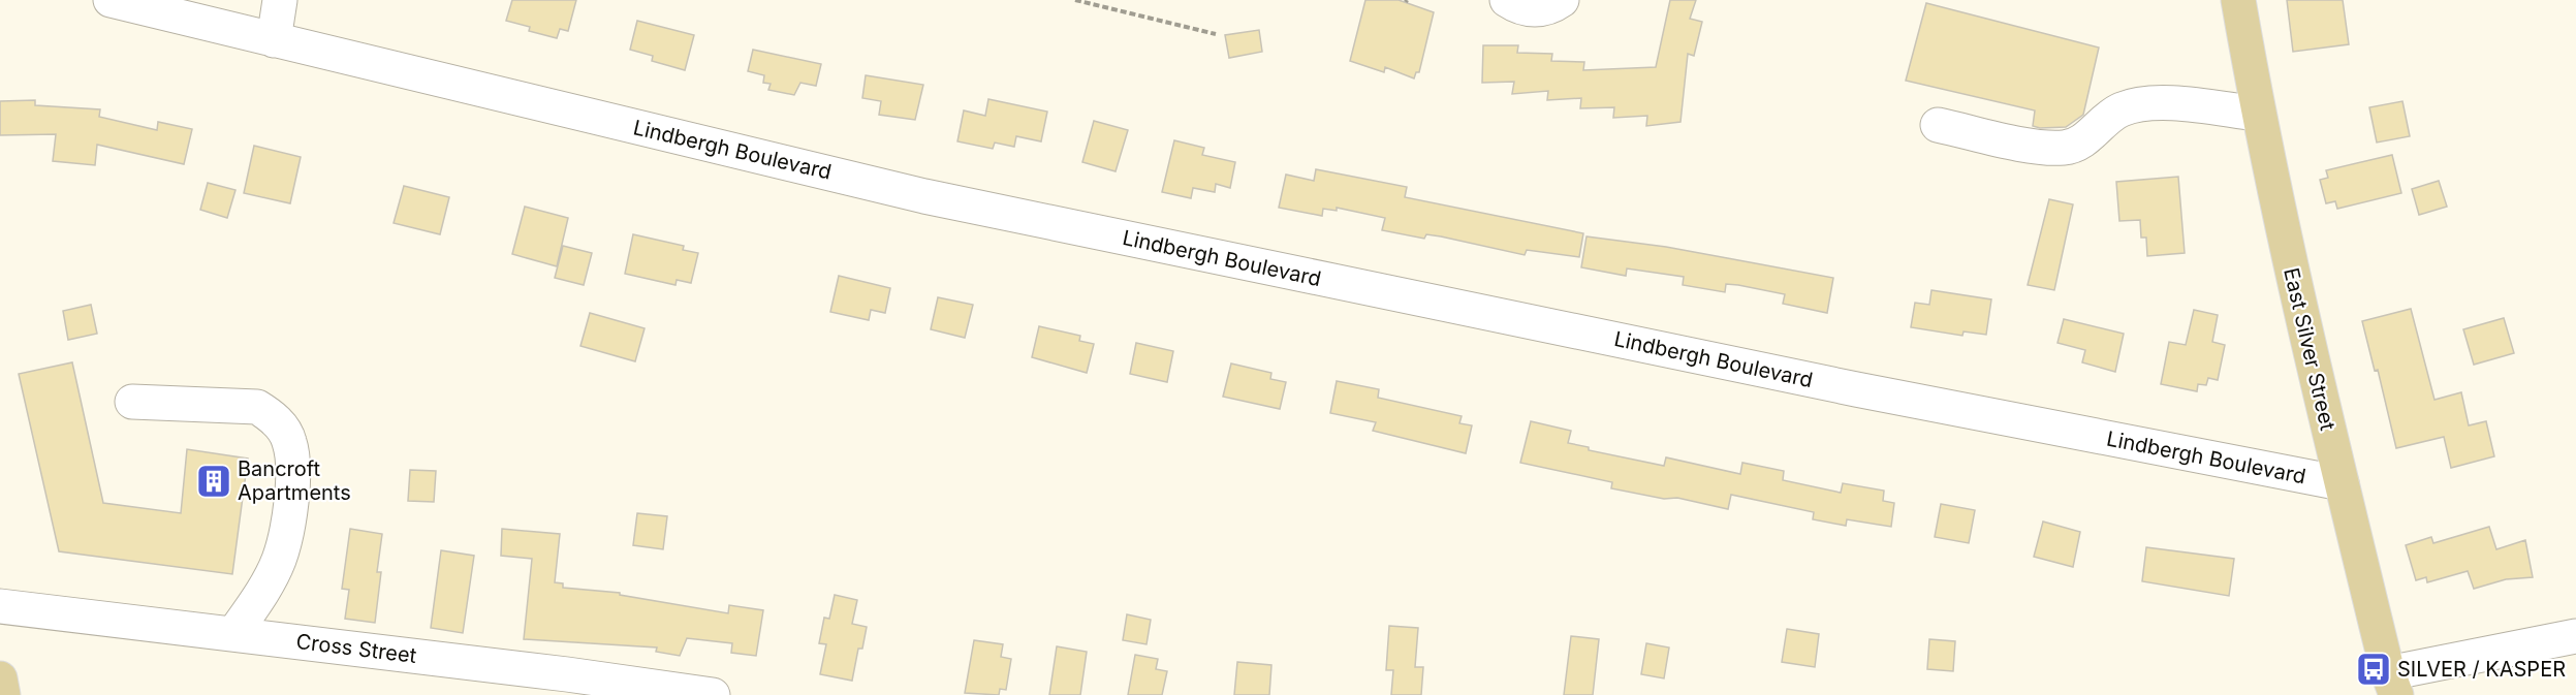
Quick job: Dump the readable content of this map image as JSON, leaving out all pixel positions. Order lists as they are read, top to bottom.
{
  "streets": {
    "main road": ["East Silver Street"],
    "street": ["Lindbergh Boulevard", "Cross Street"]
  },
  "crossings": [
    ["Lindbergh Boulevard", "East Silver Street"]
  ],
  "places": {
    "building": ["Bancroft Apartments"],
    "bus stop": ["SILVER / KASPER"]
  }
}
